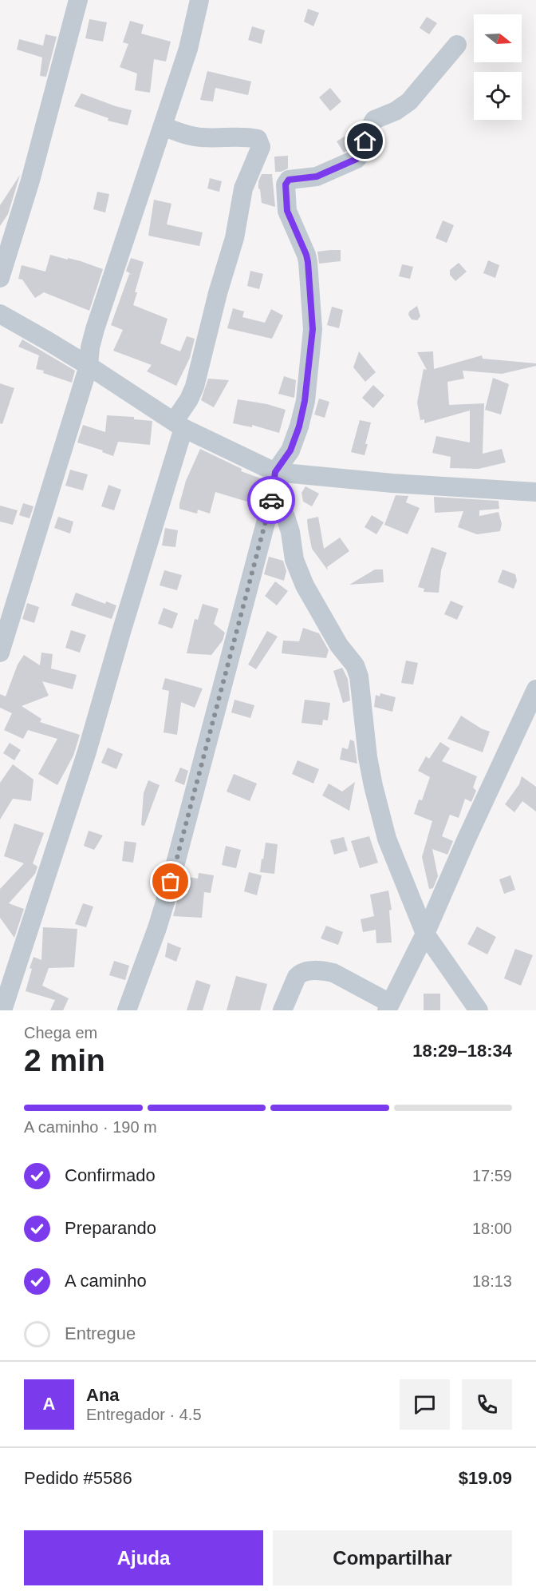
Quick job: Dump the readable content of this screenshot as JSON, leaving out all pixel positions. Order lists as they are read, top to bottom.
{
  "north": "right",
  "page": {
    "heading": ["2 min", "Chega em", "18:29–18:34"],
    "panel": [
      "Ana",
      "Entregador · 4.5",
      "Pedido #5586",
      "$19.09"
    ],
    "bar": "A caminho · 190 m",
    "list": [
      ["Confirmado", "17:59"],
      ["Preparando", "18:00"],
      ["A caminho", "18:13"],
      "Entregue"
    ],
    "round": "A",
    "buttons": ["Ajuda", "Compartilhar"]
  }
}
